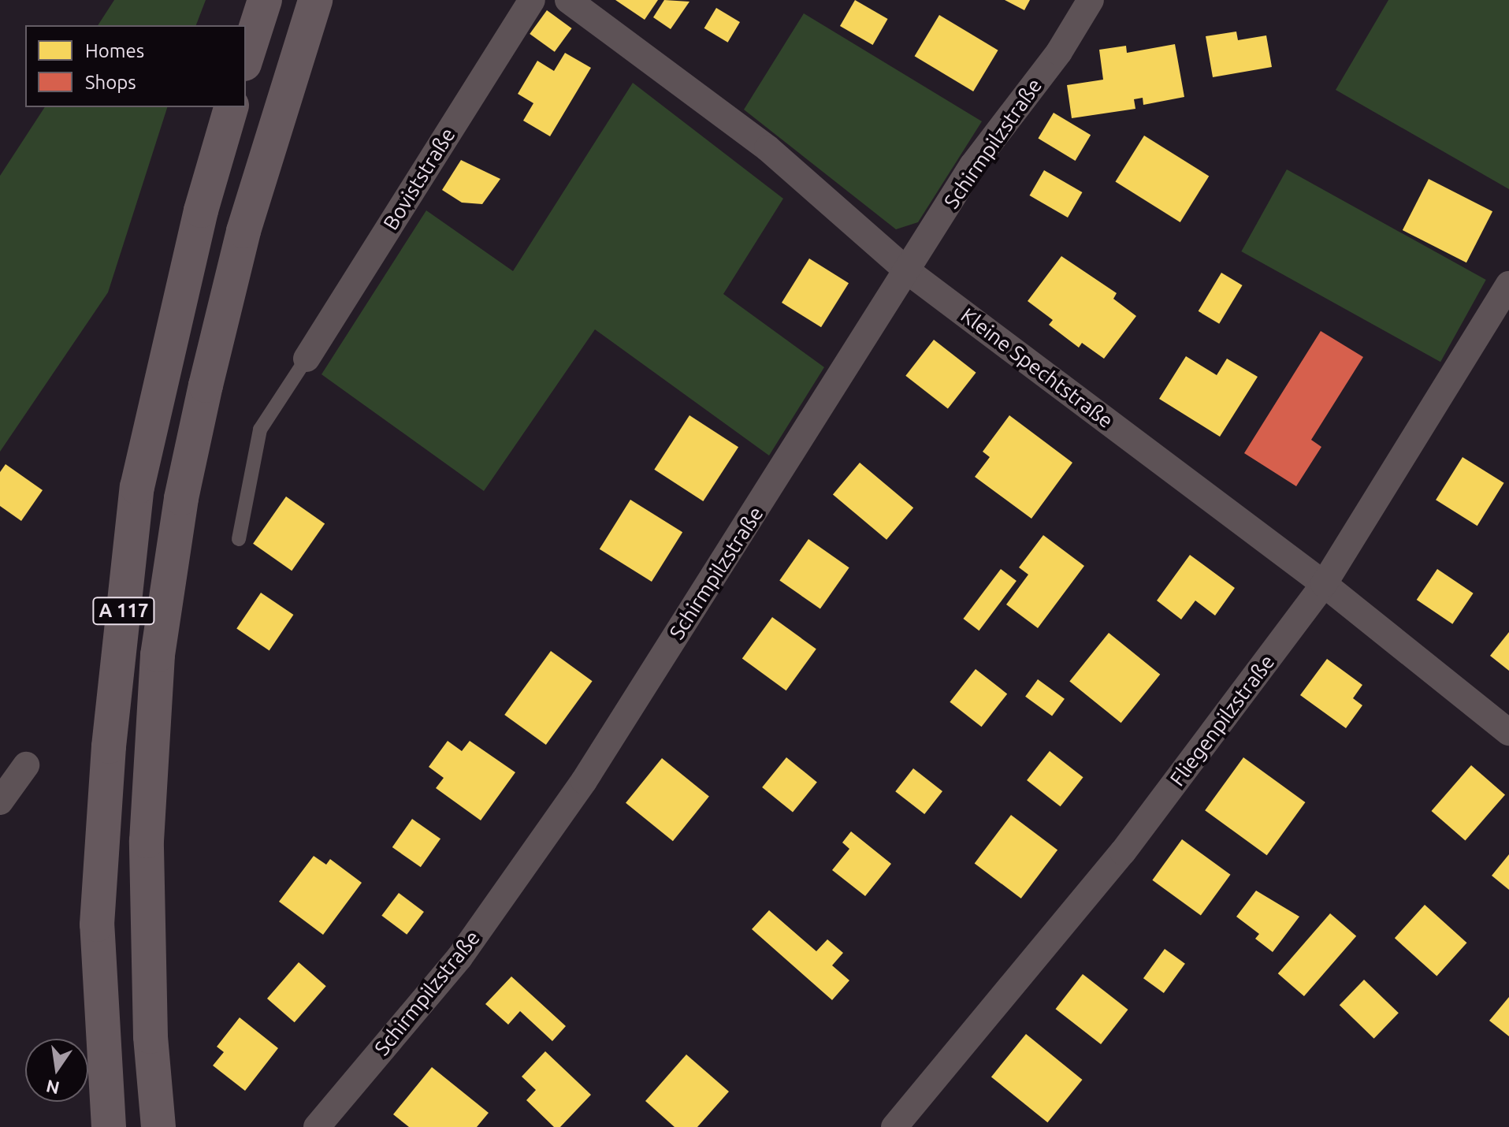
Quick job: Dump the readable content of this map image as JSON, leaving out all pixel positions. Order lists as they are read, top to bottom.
{
  "streets": {
    "highway": ["A 117"],
    "street": [
      "Schirmpilzstraße",
      "Boviststraße",
      "Kleine Spechtstraße",
      "Fliegenpilzstraße"
    ]
  },
  "crossings": [
    ["Schirmpilzstraße", "Kleine Spechtstraße"],
    ["Kleine Spechtstraße", "Fliegenpilzstraße"]
  ],
  "legend": ["Homes", "Shops"],
  "north": "bottom"
}
